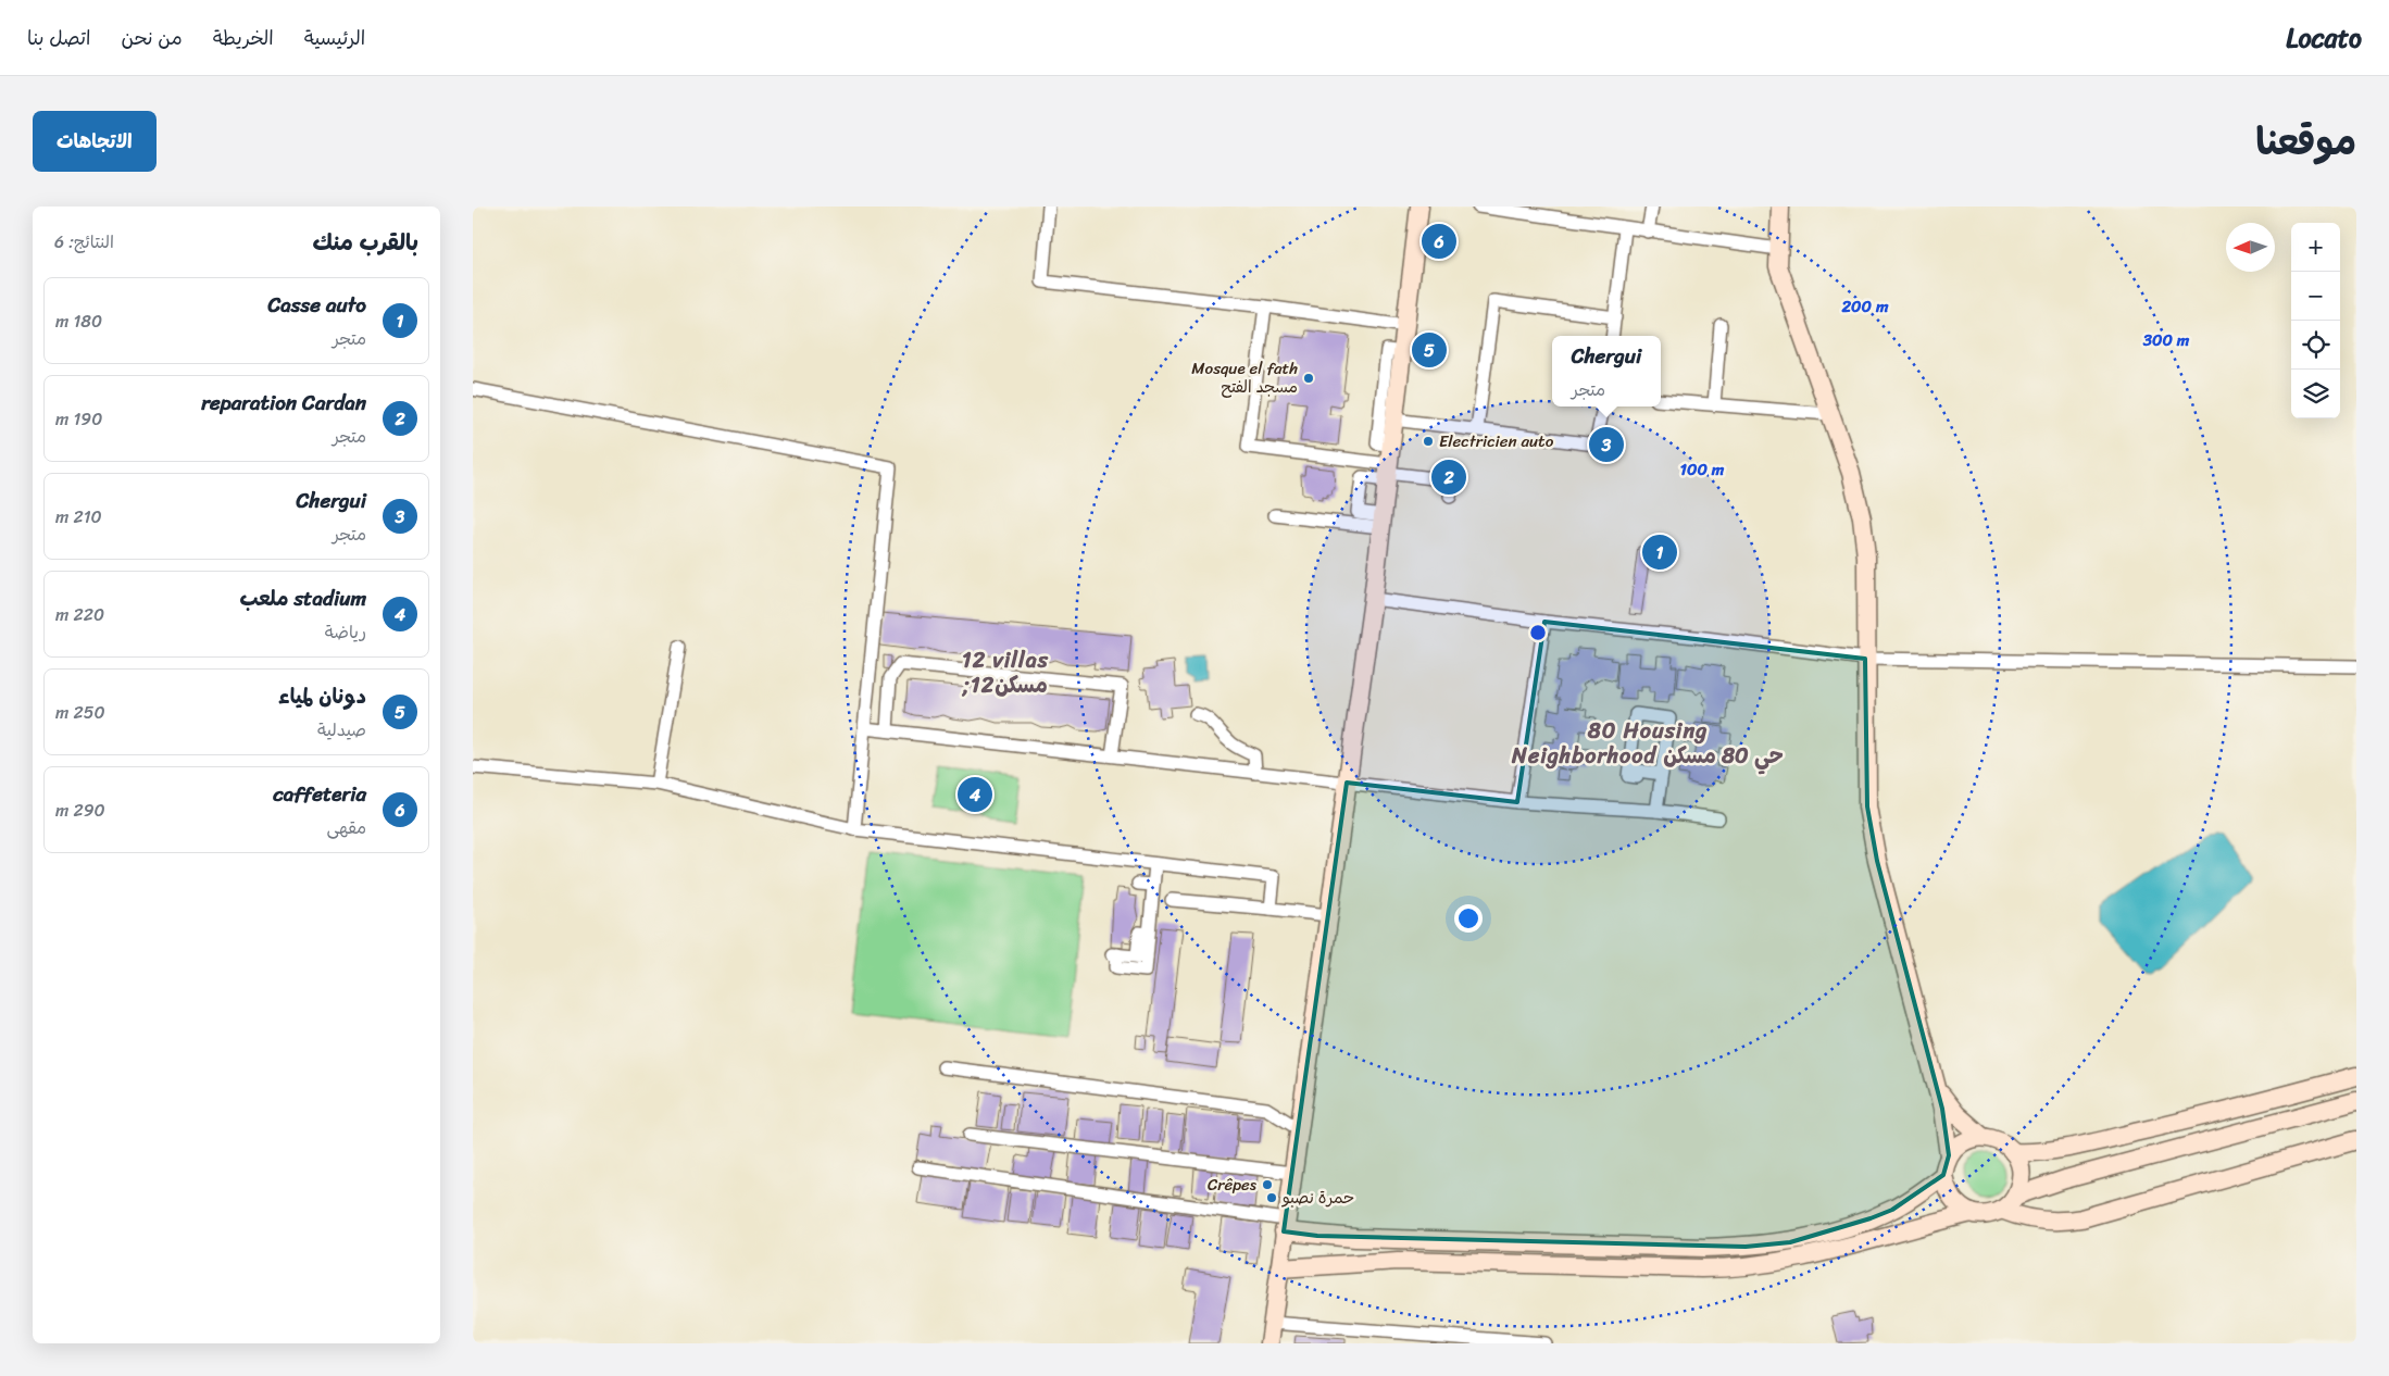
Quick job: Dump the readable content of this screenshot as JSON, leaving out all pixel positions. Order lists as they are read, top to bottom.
{
  "districts": ["12 villas ;12مسكن", "80 Housing Neighborhood حي 80 مسكن"],
  "places": [
    "Mosque el fath مسجد الفتح",
    "Electricien auto",
    "Crêpes",
    "حمرة نصبو"
  ],
  "north": "left",
  "page": {
    "header": "Locato",
    "nav": [
      "الرئيسية",
      "الخريطة",
      "من نحن",
      "اتصل بنا"
    ],
    "title": "موقعنا",
    "buttons": "الاتجاهات",
    "heading": ["بالقرب منك", "النتائج: 6"],
    "pins": [
      "6",
      "5",
      "3",
      "2",
      "1",
      "4"
    ],
    "map_buttons": ["+", "−"],
    "list": [
      {
        "mark": "1",
        "name": "Casse auto",
        "note": "متجر",
        "value": "180 m"
      },
      {
        "mark": "2",
        "name": "reparation Cardan",
        "note": "متجر",
        "value": "190 m"
      },
      {
        "mark": "3",
        "name": "Chergui",
        "note": "متجر",
        "value": "210 m"
      },
      {
        "mark": "4",
        "name": "stadium ملعب",
        "note": "رياضة",
        "value": "220 m"
      },
      {
        "mark": "5",
        "name": "دونان لمياء",
        "note": "صيدلية",
        "value": "250 m"
      },
      {
        "mark": "6",
        "name": "caffeteria",
        "note": "مقهى",
        "value": "290 m"
      }
    ],
    "popup": ["Chergui", "متجر"]
  },
  "rings": ["200 m", "300 m", "100 m"]
}
